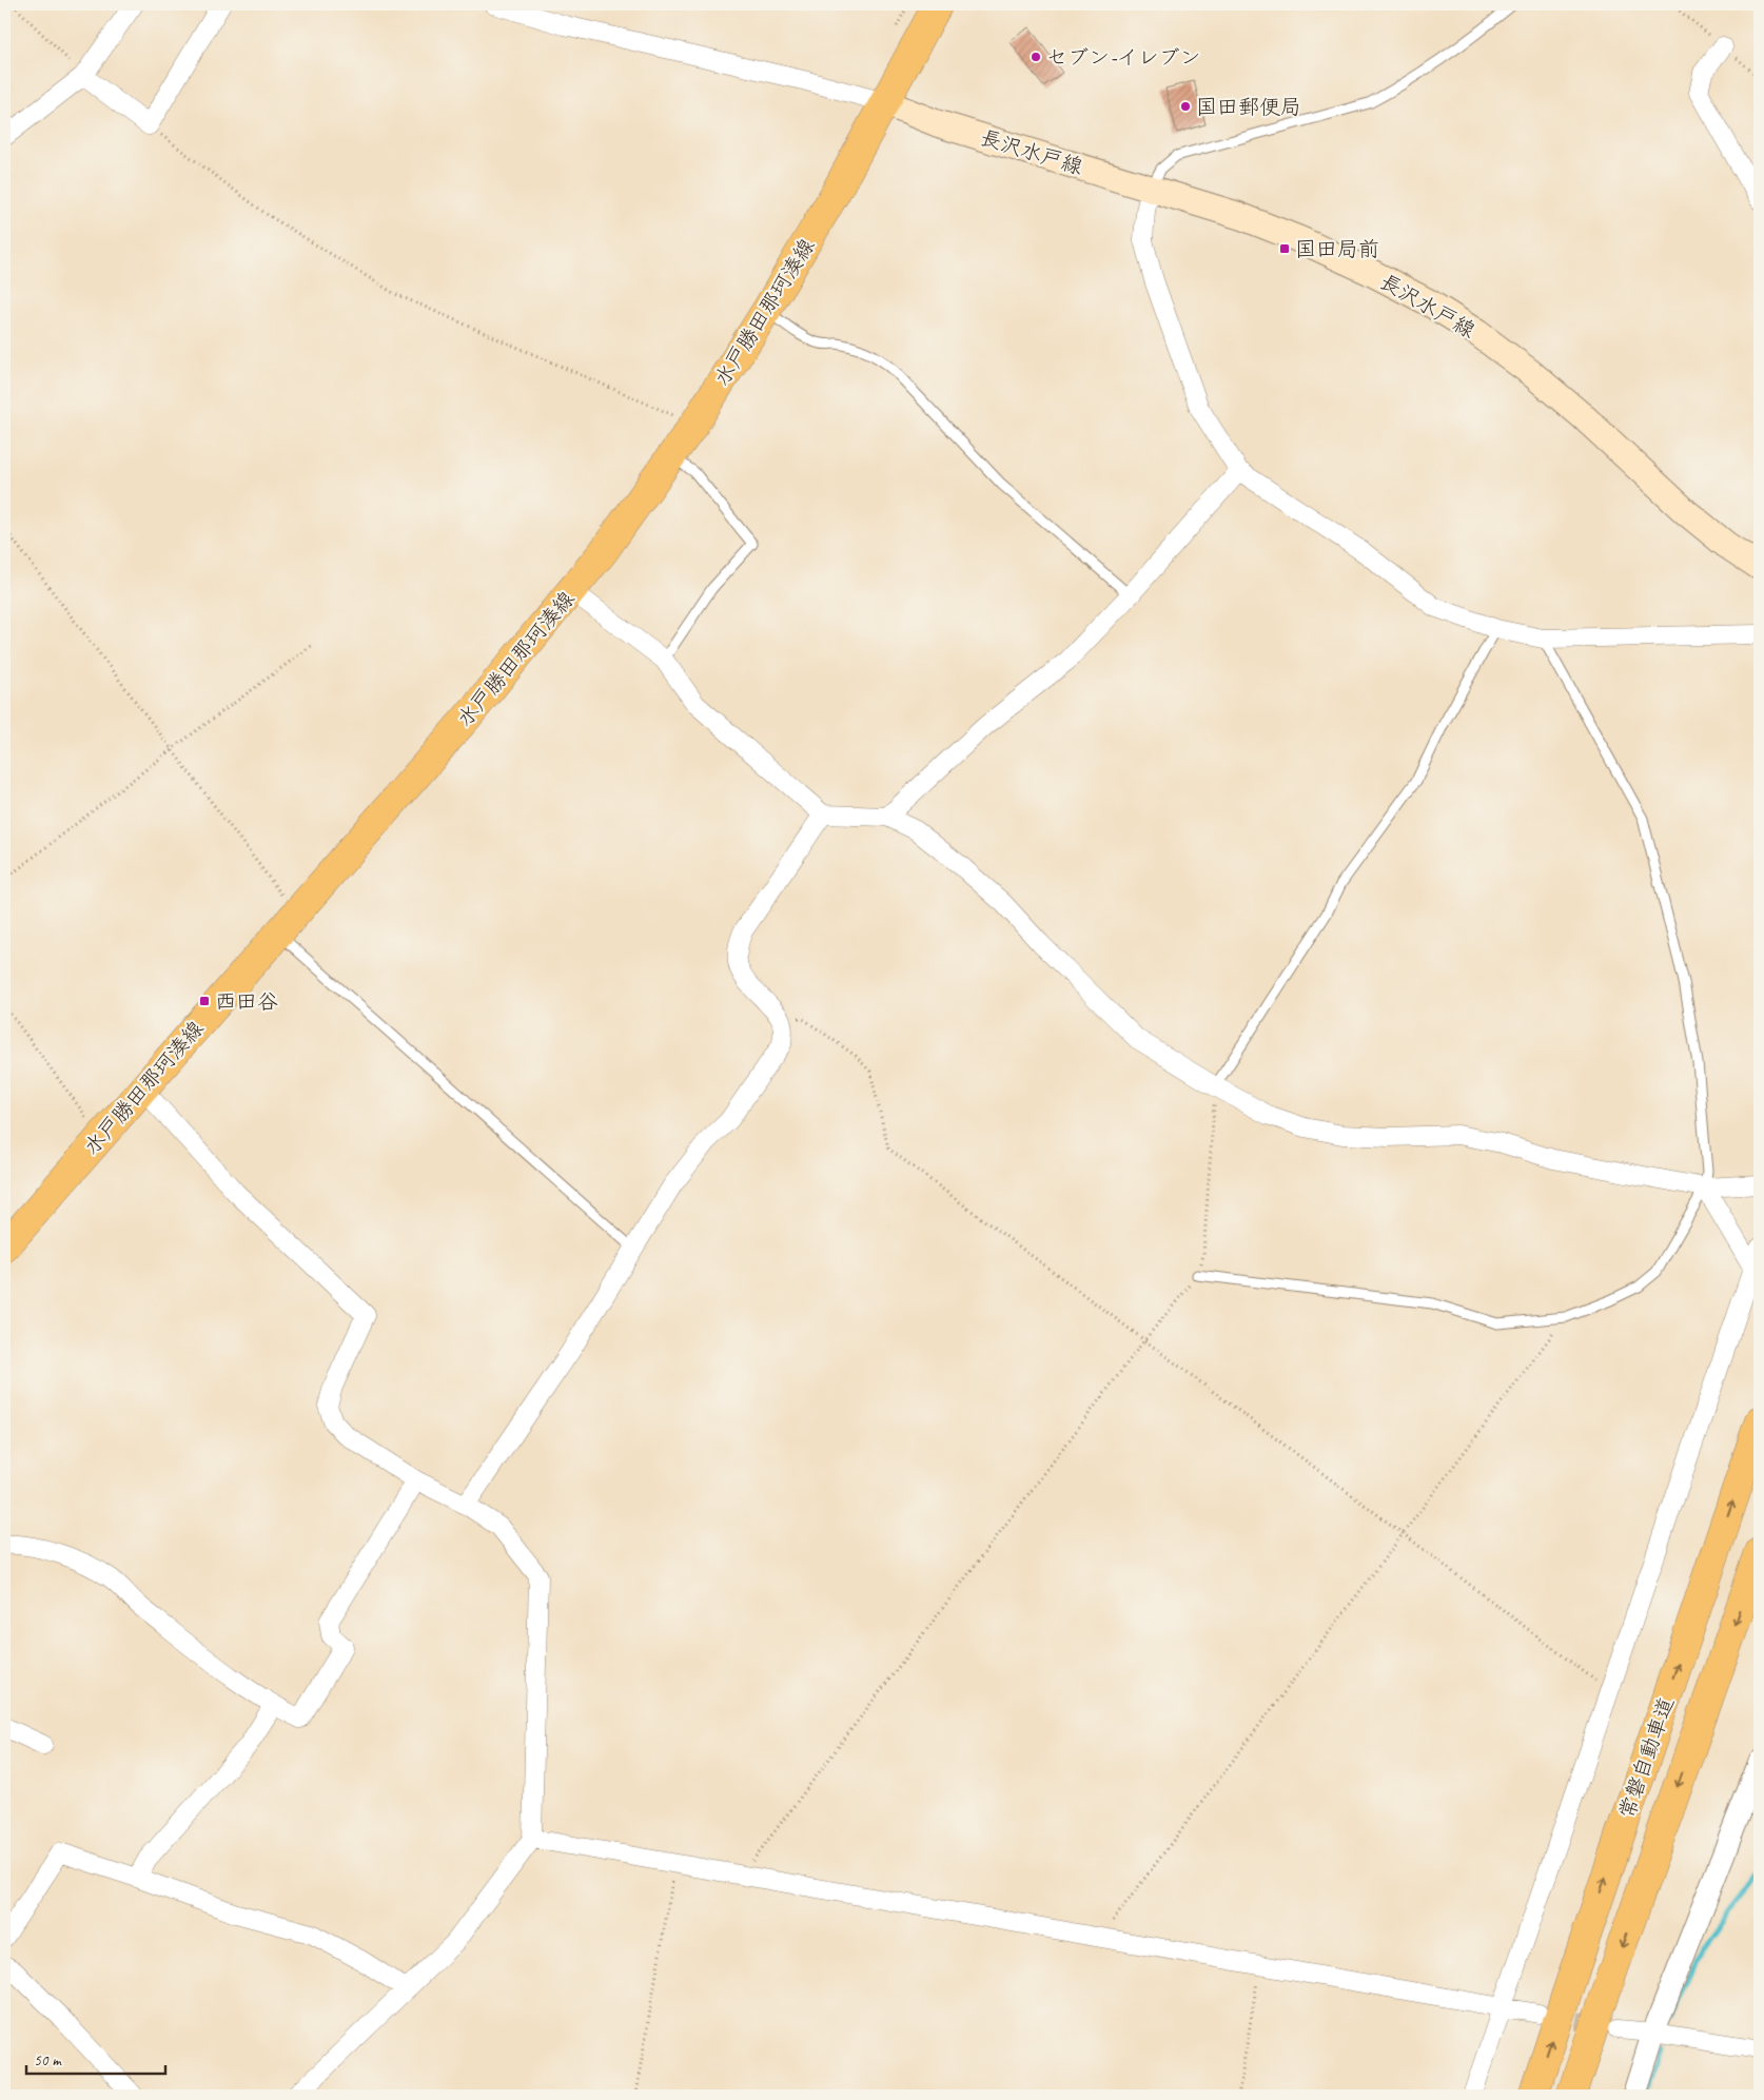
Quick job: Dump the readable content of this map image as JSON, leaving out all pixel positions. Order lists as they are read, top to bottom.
{
  "streets": {
    "main road": ["長沢水戸線", "水戸勝田那珂湊線", "常磐自動車道"]
  },
  "crossings": [
    ["長沢水戸線", "水戸勝田那珂湊線"]
  ],
  "places": {
    "other": ["セブン-イレブン", "国田郵便局"],
    "transit": ["国田局前", "西田谷"]
  },
  "scale_bar": "50 m"
}
